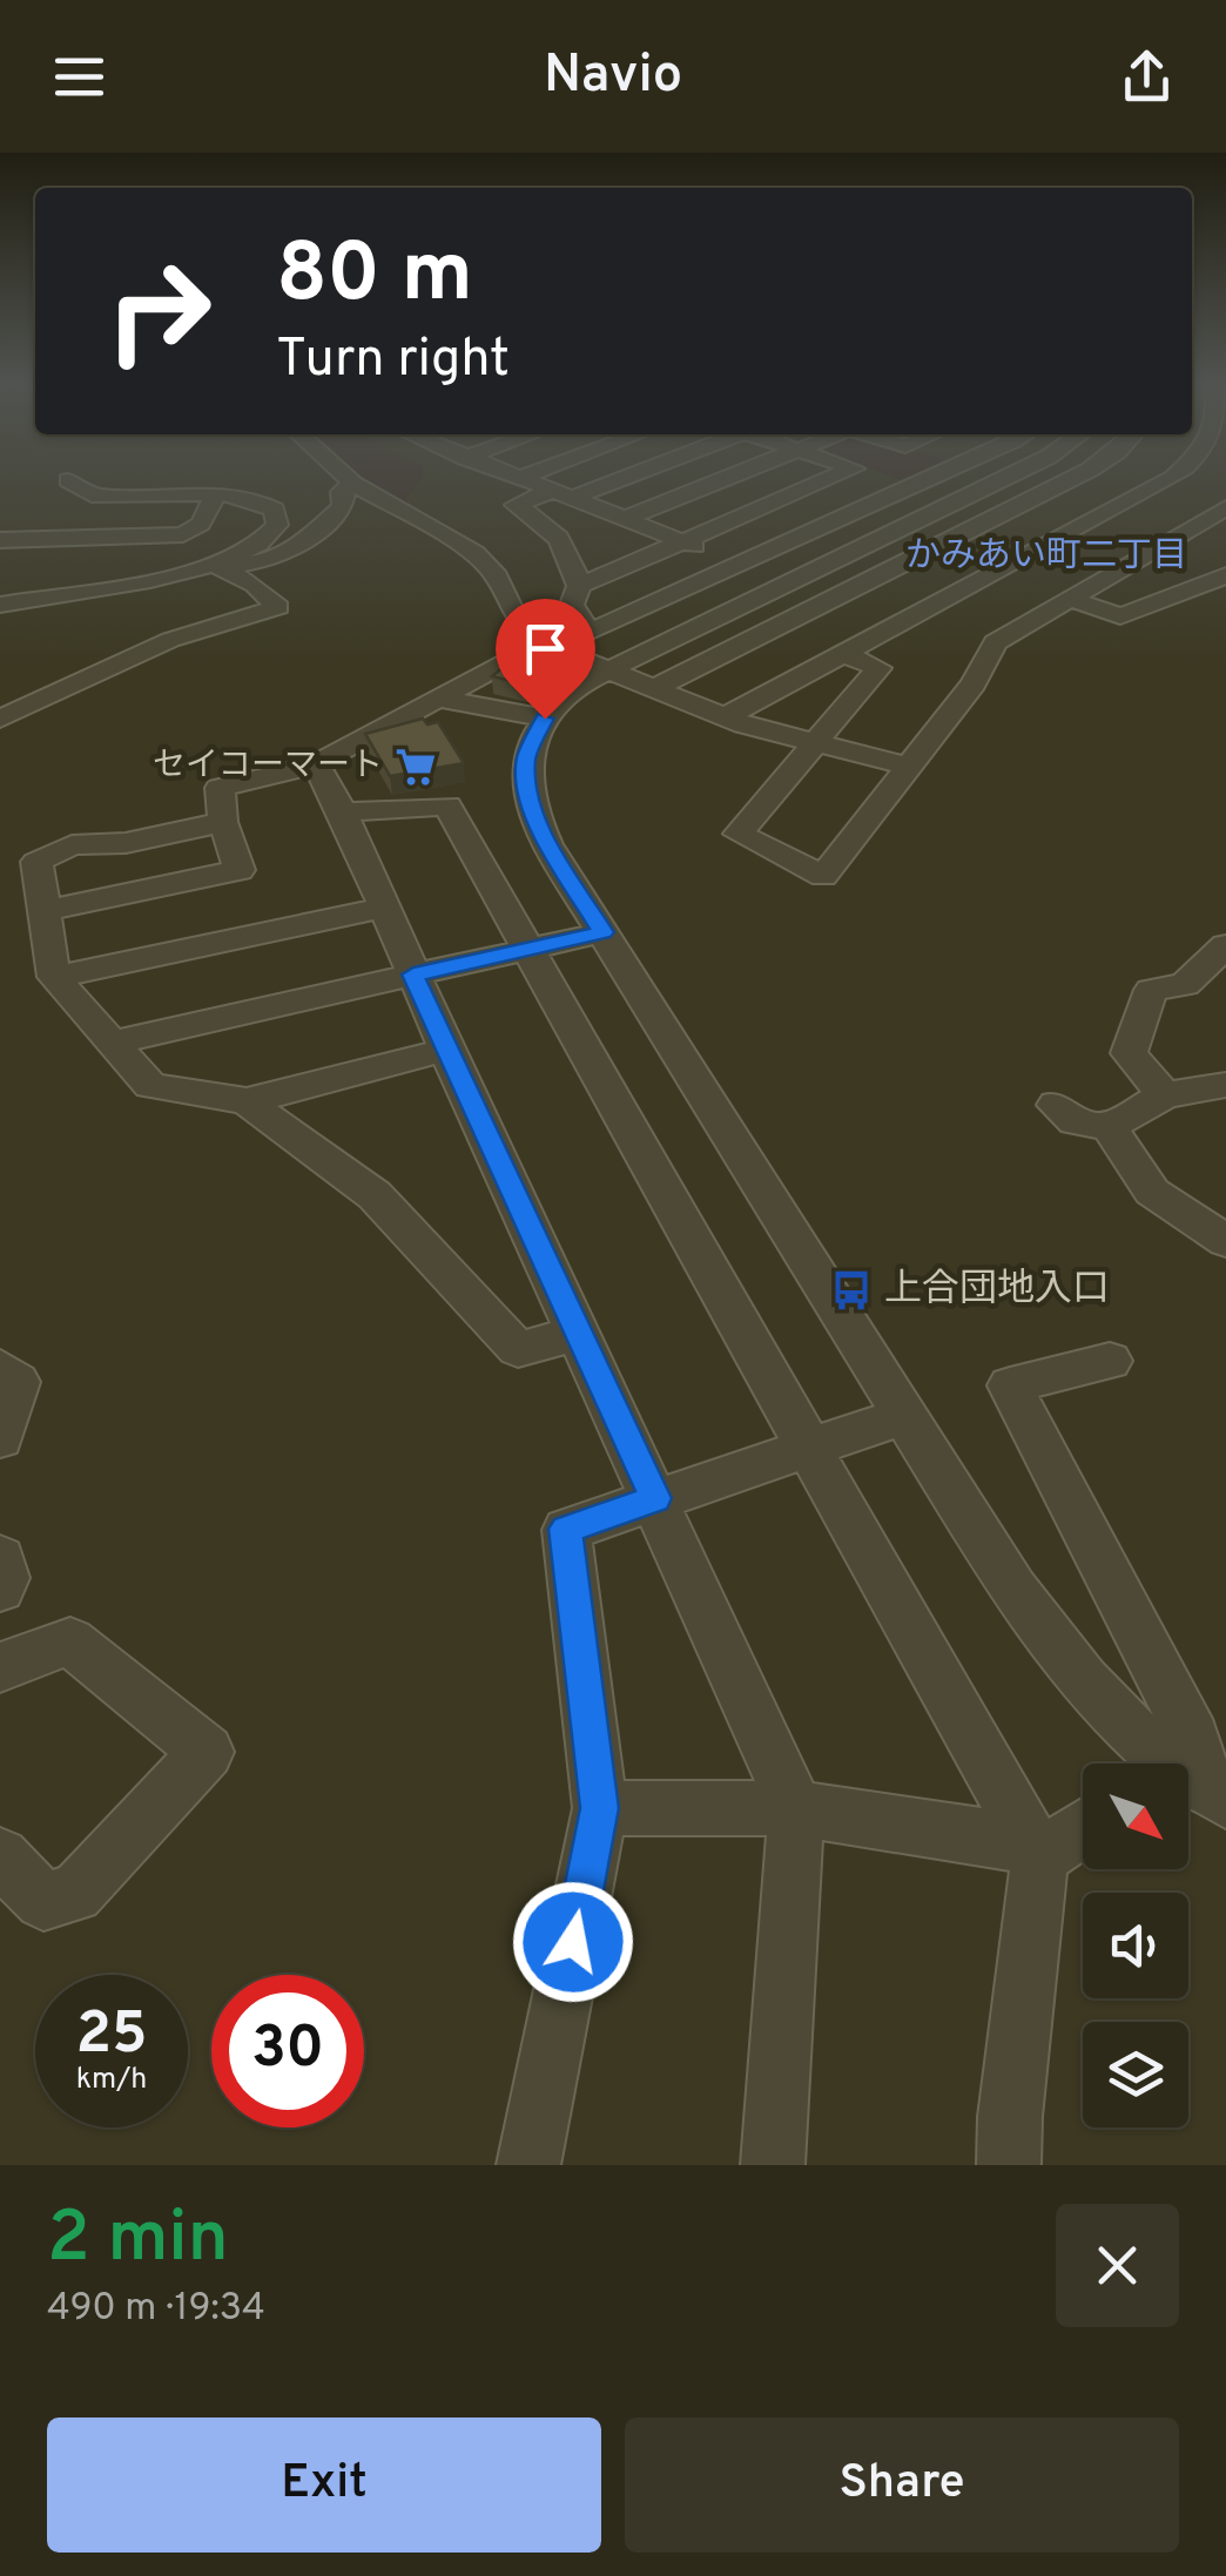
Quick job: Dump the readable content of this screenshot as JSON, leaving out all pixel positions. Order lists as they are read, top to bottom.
{
  "districts": ["かみあい町二丁目"],
  "places": {
    "supermarket": ["セイコーマート"],
    "bus stop": ["上合団地入口"]
  },
  "north": "bottom right",
  "page": {
    "header": "Navio",
    "turn": ["80 m", "Turn right"],
    "speed": "25 km/h",
    "limit": "30",
    "heading": ["2 min", "490 m · 19:34"],
    "buttons": ["Exit", "Share"]
  }
}
